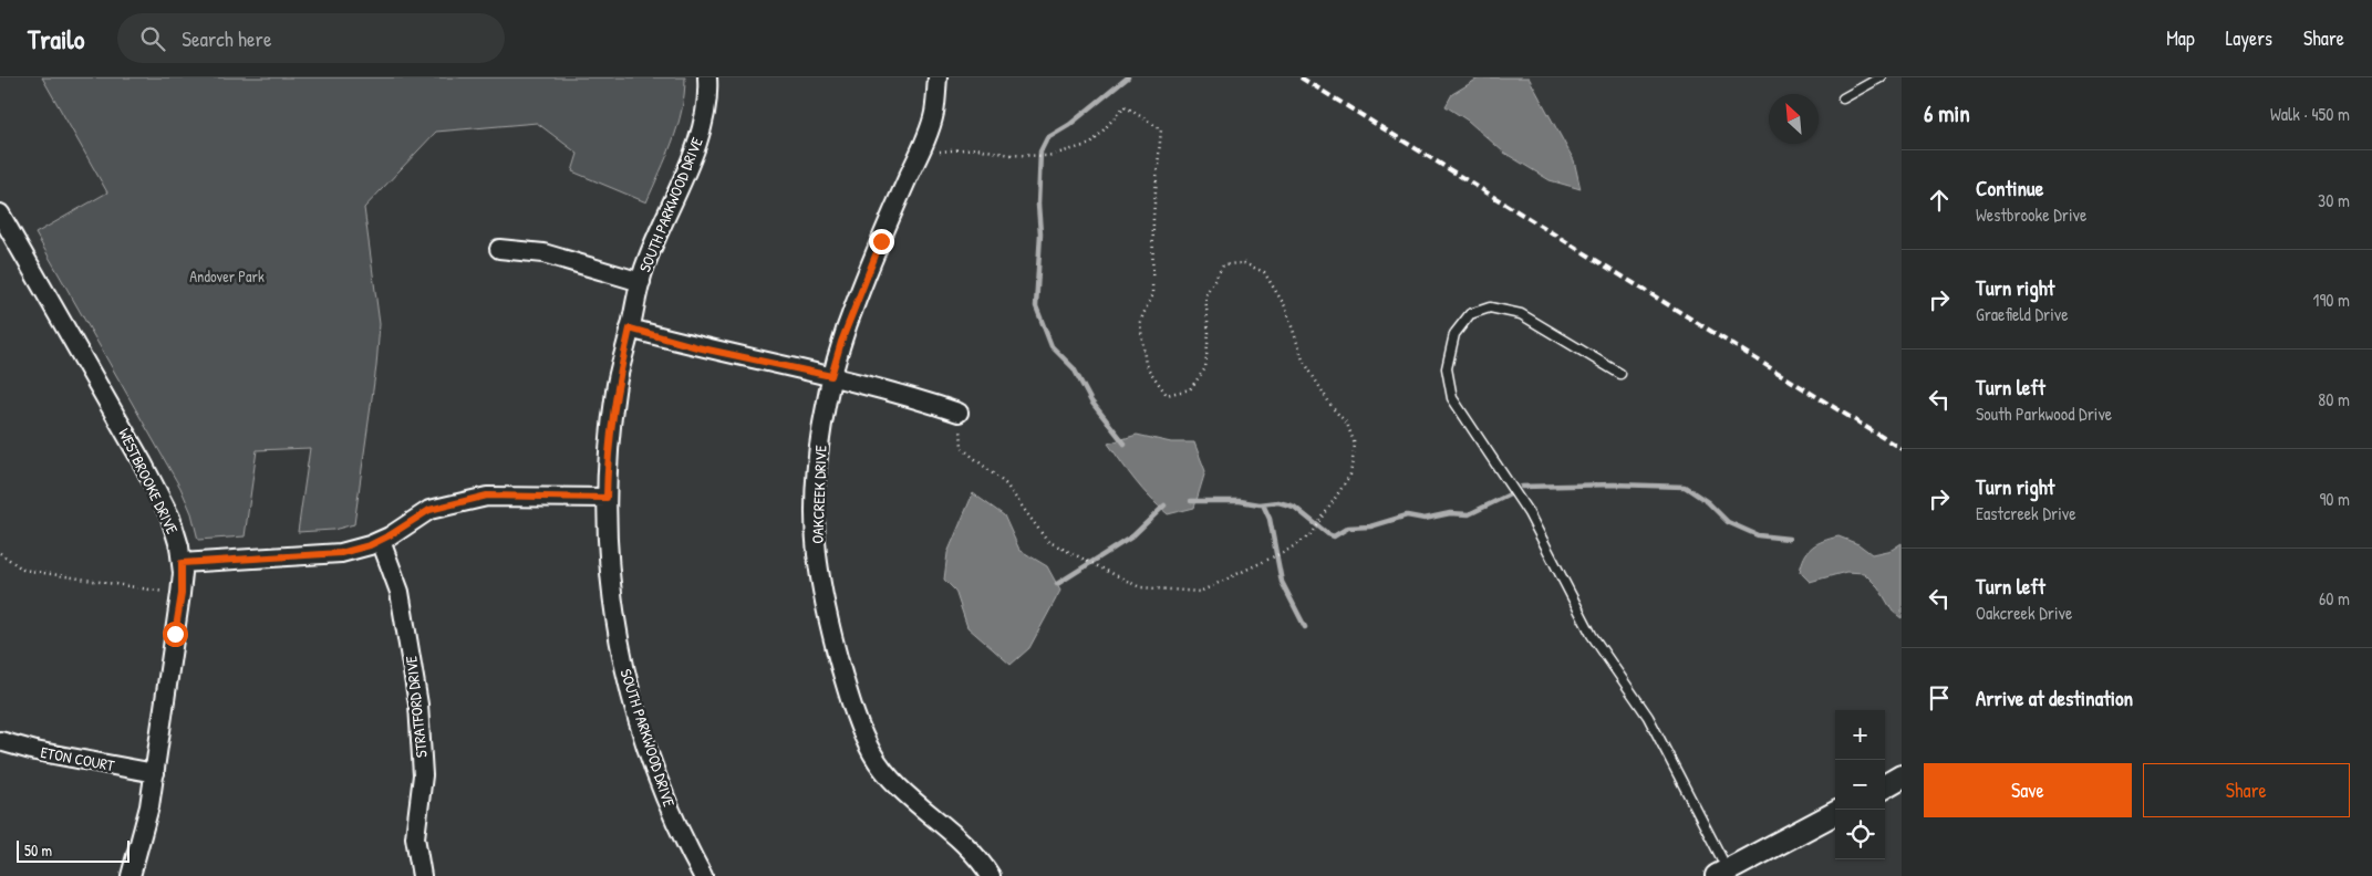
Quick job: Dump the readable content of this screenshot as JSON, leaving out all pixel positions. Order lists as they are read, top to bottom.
{
  "streets": {
    "street": [
      "SOUTH PARKWOOD DRIVE",
      "WESTBROOKE DRIVE",
      "OAKCREEK DRIVE",
      "STRATFORD DRIVE",
      "ETON COURT"
    ]
  },
  "crossings": [
    ["WESTBROOKE DRIVE", "ETON COURT"]
  ],
  "parks": ["Andover Park"],
  "scale_bar": "50 m",
  "north": "top left",
  "page": {
    "header": "Trailo",
    "search": "Search here",
    "nav": ["Map", "Layers", "Share"],
    "heading": ["6 min", "Walk · 450 m"],
    "list": [
      ["Continue", "Westbrooke Drive", "30 m"],
      ["Turn right", "Graefield Drive", "190 m"],
      ["Turn left", "South Parkwood Drive", "80 m"],
      ["Turn right", "Eastcreek Drive", "90 m"],
      ["Turn left", "Oakcreek Drive", "60 m"],
      "Arrive at destination"
    ],
    "map_buttons": ["+", "−"],
    "buttons": ["Save", "Share"],
    "scale": "50 m"
  }
}
